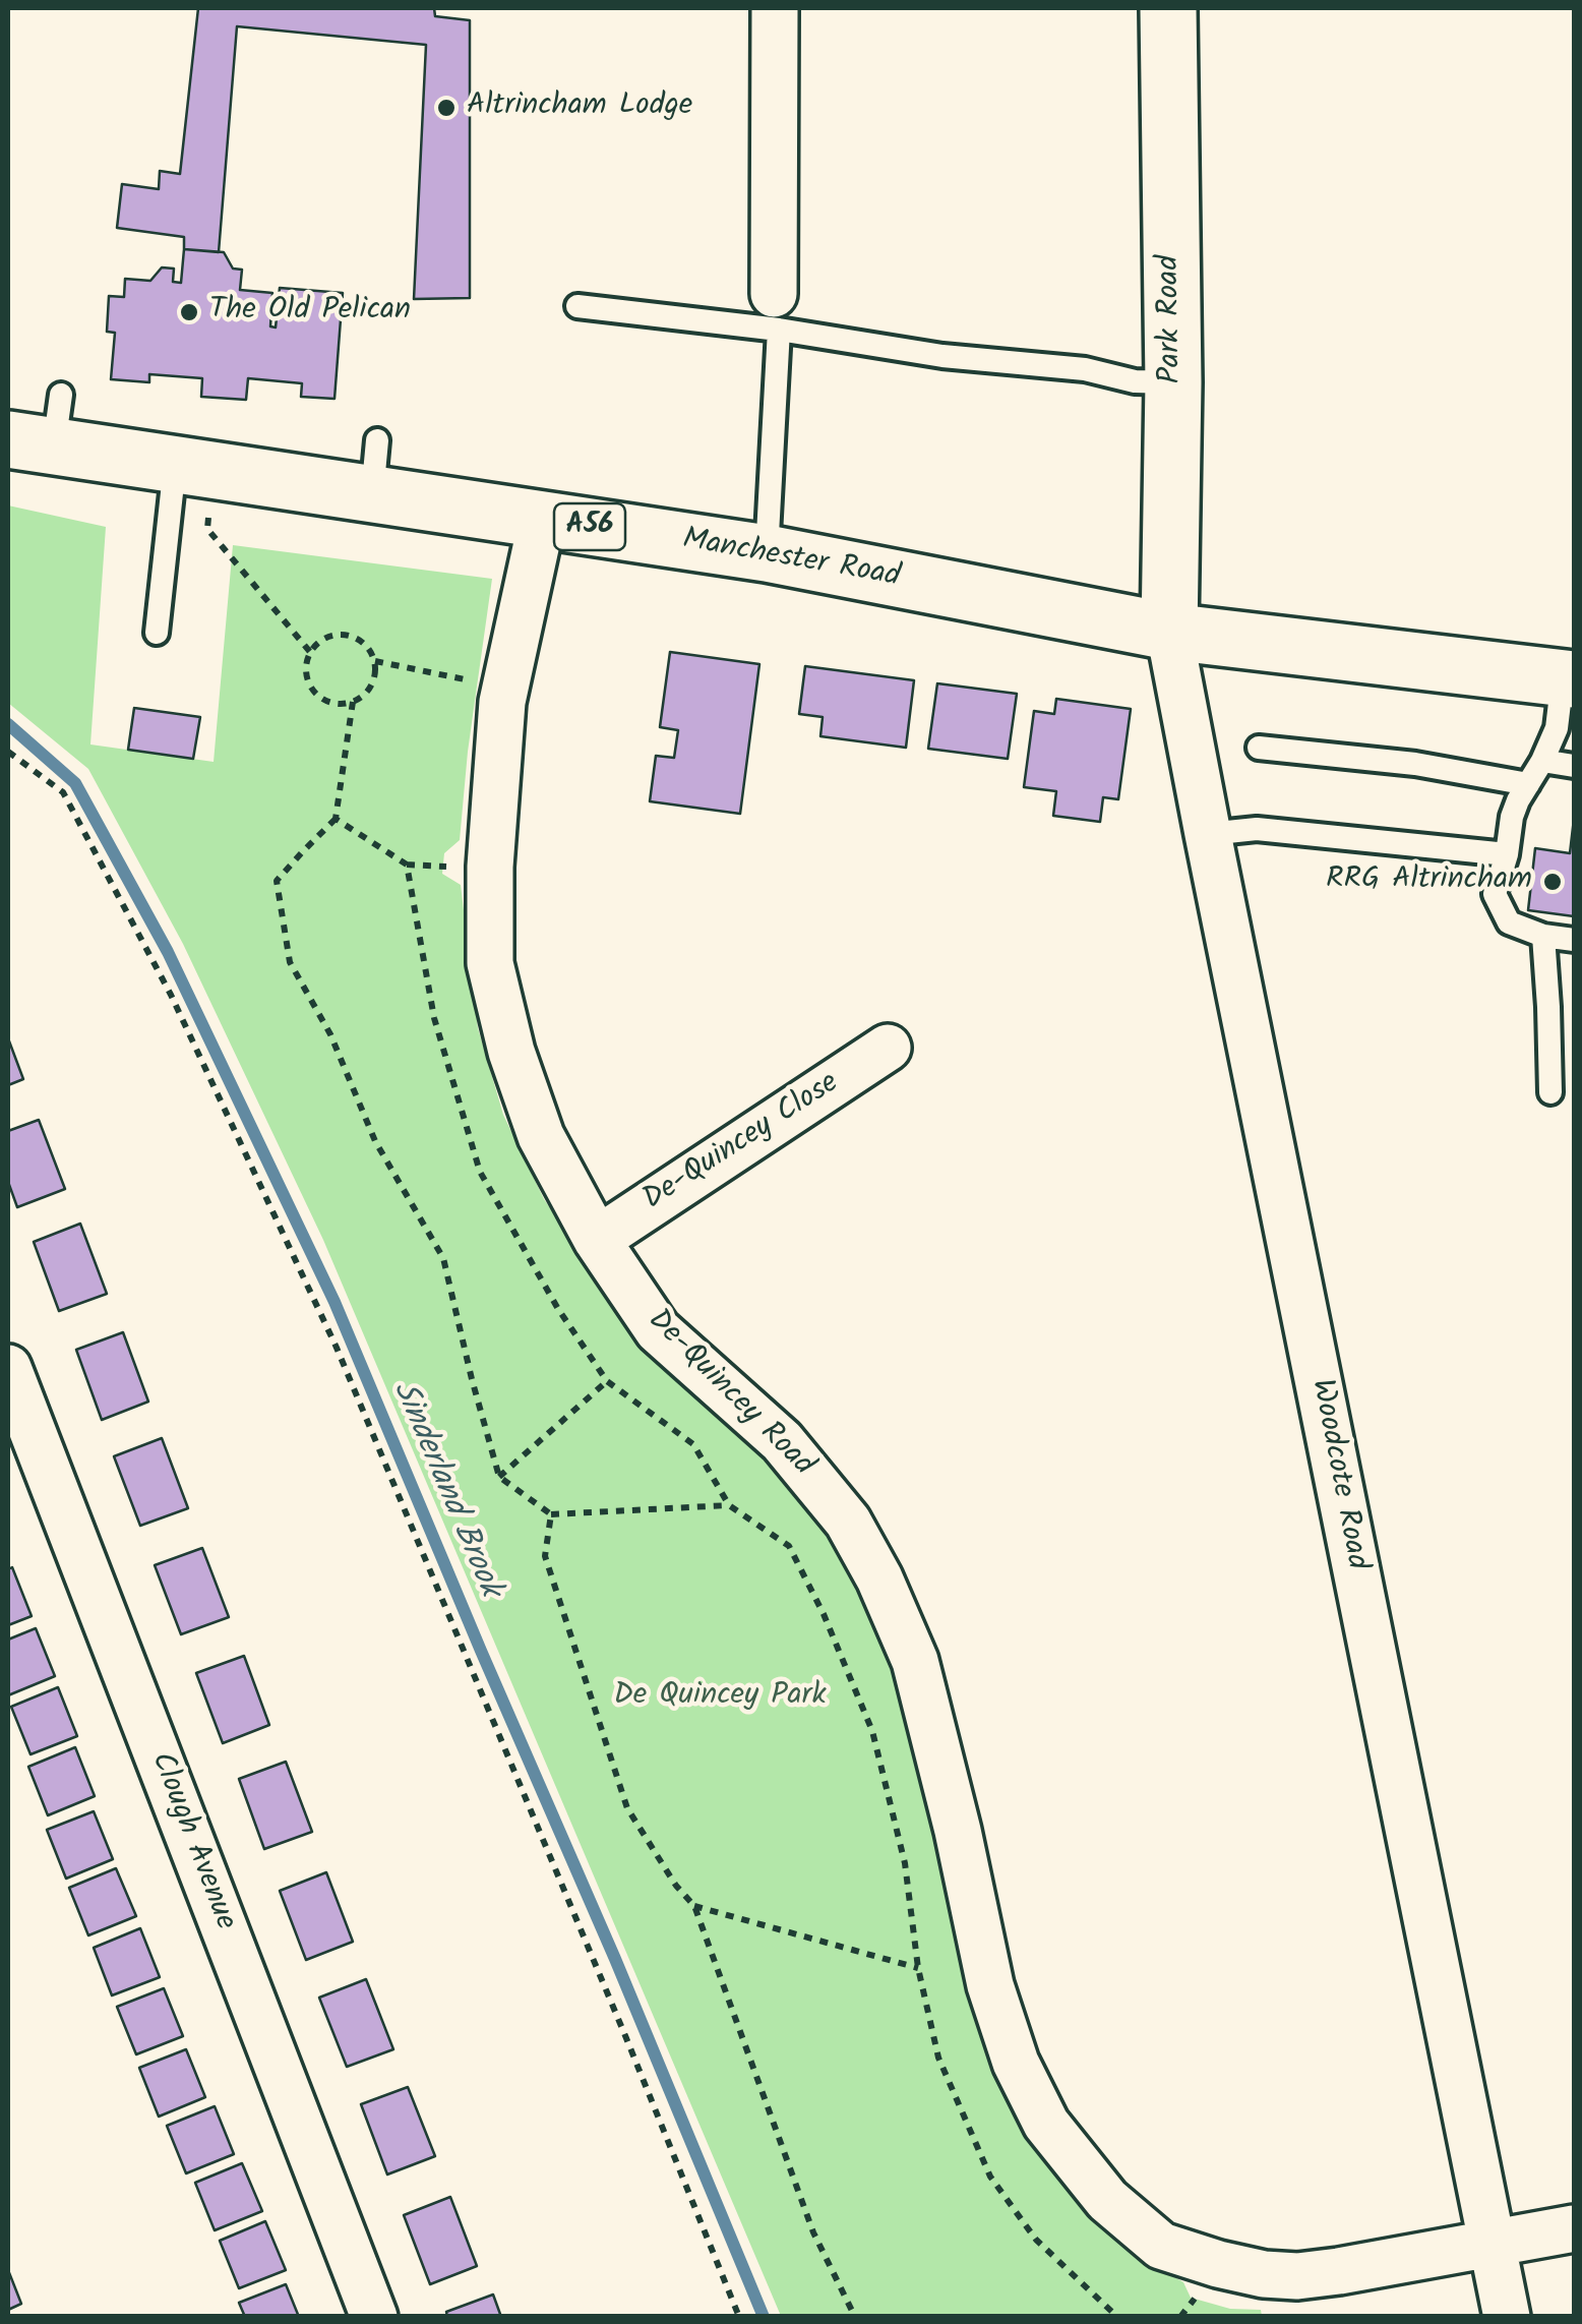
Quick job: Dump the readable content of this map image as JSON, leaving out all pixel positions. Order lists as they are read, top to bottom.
{
  "streets": {
    "main road": ["Park Road", "A56", "Manchester Road"],
    "street": [
      "De-Quincey Close",
      "De-Quincey Road",
      "Woodcote Road",
      "Clough Avenue"
    ]
  },
  "crossings": [
    ["Park Road", "Manchester Road"],
    ["Park Road", "Woodcote Road"],
    ["Manchester Road", "De-Quincey Road"],
    ["Manchester Road", "Woodcote Road"],
    ["De-Quincey Close", "De-Quincey Road"],
    ["De-Quincey Road", "Woodcote Road"]
  ],
  "water": ["Sinderland Brook"],
  "parks": ["De Quincey Park"],
  "places": ["Altrincham Lodge", "The Old Pelican", "RRG Altrincham"]
}
